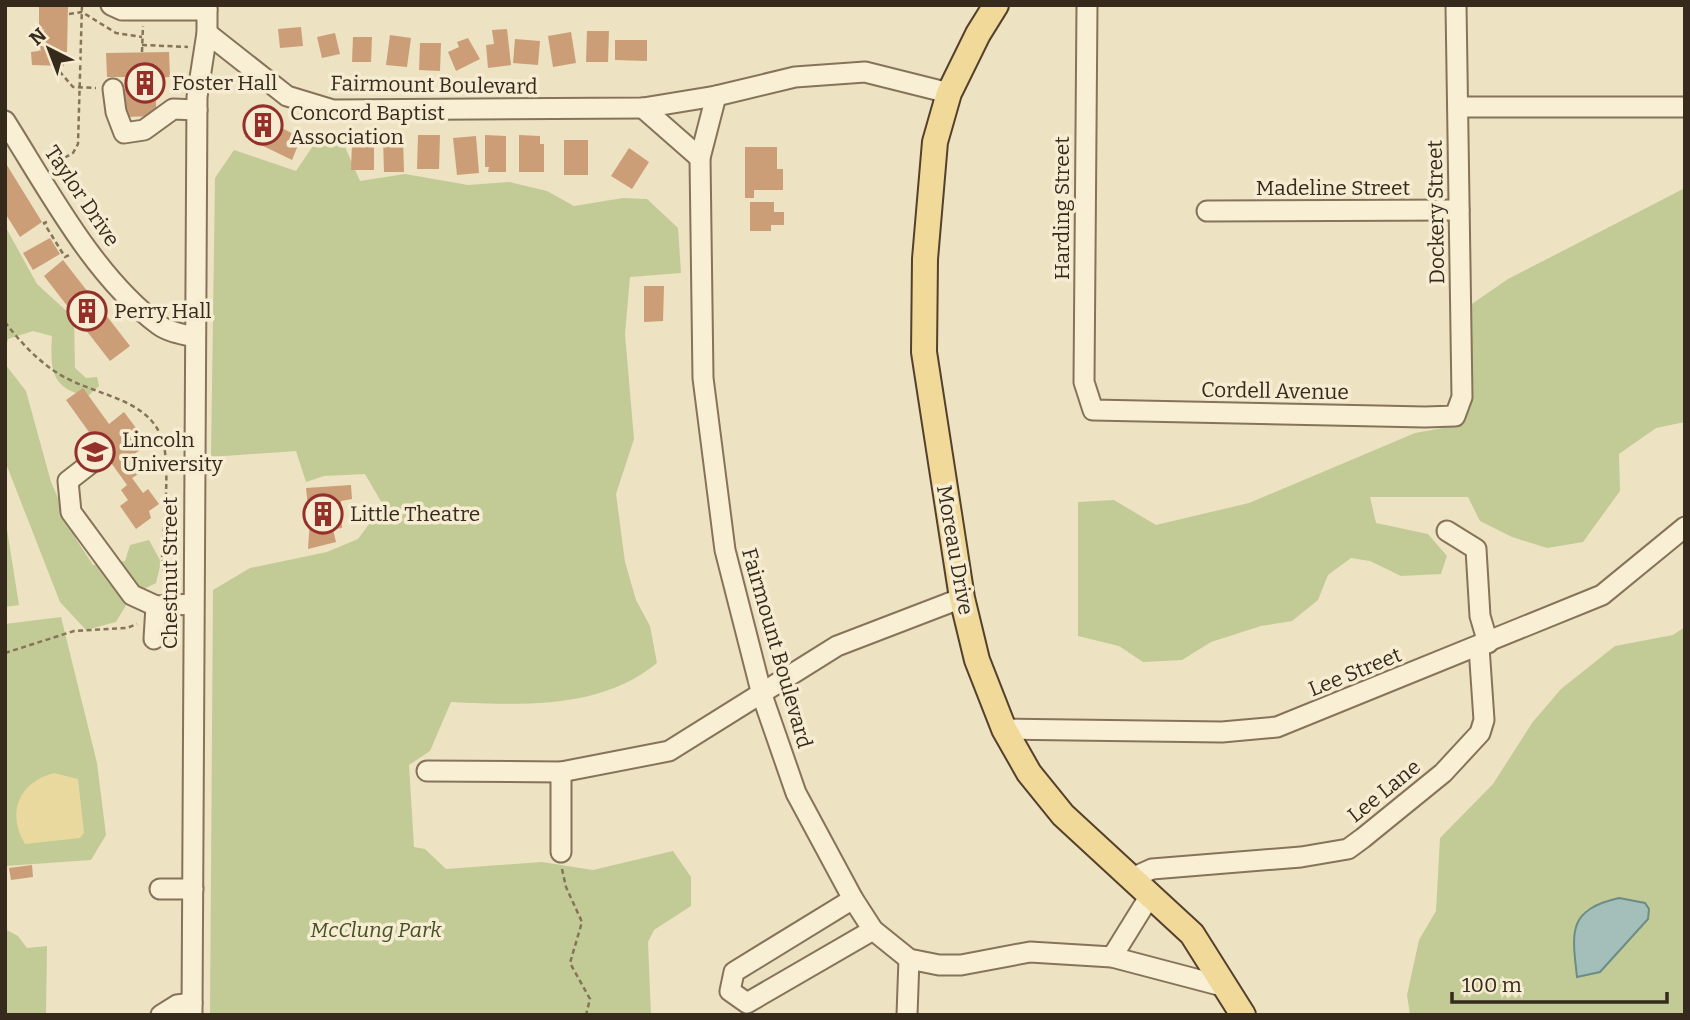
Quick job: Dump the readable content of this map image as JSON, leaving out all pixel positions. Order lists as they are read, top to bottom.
{
  "streets": {
    "main road": ["Moreau Drive"],
    "street": [
      "Fairmount Boulevard",
      "Madeline Street",
      "Taylor Drive",
      "Harding Street",
      "Dockery Street",
      "Cordell Avenue",
      "Chestnut Street",
      "Lee Street",
      "Lee Lane"
    ]
  },
  "crossings": [
    ["Fairmount Boulevard", "Moreau Drive"],
    ["Fairmount Boulevard", "Chestnut Street"],
    ["Madeline Street", "Dockery Street"],
    ["Taylor Drive", "Chestnut Street"],
    ["Harding Street", "Cordell Avenue"],
    ["Dockery Street", "Cordell Avenue"],
    ["Moreau Drive", "Lee Street"],
    ["Moreau Drive", "Lee Lane"],
    ["Lee Street", "Lee Lane"]
  ],
  "parks": ["McClung Park"],
  "places": {
    "building": [
      "Foster Hall",
      "Concord Baptist Association",
      "Perry Hall",
      "Little Theatre"
    ],
    "school or university": ["Lincoln University"]
  },
  "scale_bar": "100 m",
  "north": "top left"
}
